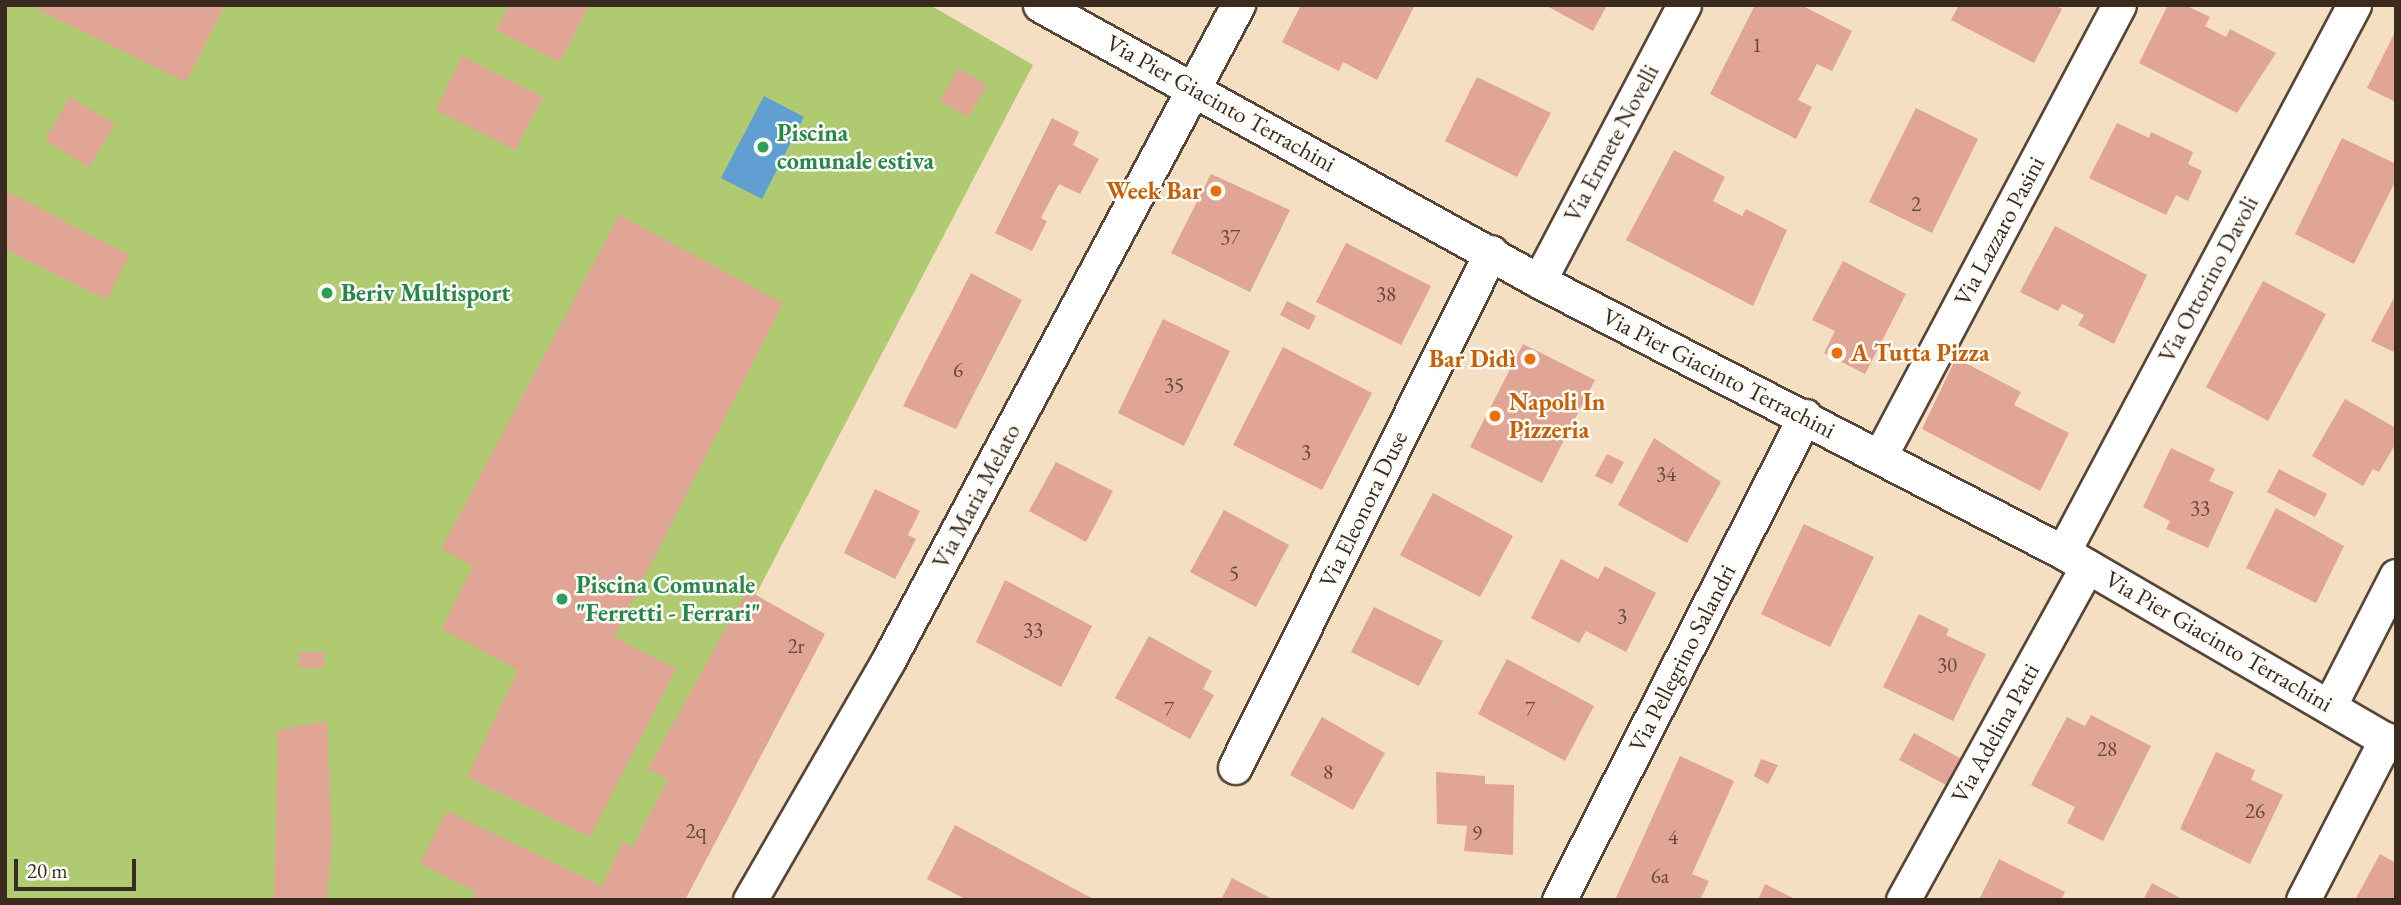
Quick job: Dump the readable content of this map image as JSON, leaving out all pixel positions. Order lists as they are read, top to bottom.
{
  "streets": {
    "street": [
      "Via Pier Giacinto Terrachini",
      "Via Ermete Novelli",
      "Via Lazzaro Pasini",
      "Via Ottorino Davoli",
      "Via Maria Melato",
      "Via Eleonora Duse",
      "Via Pellegrino Salandri",
      "Via Adelina Patti"
    ]
  },
  "crossings": [
    ["Via Pier Giacinto Terrachini", "Via Ermete Novelli"],
    ["Via Pier Giacinto Terrachini", "Via Lazzaro Pasini"],
    ["Via Pier Giacinto Terrachini", "Via Ottorino Davoli"],
    ["Via Pier Giacinto Terrachini", "Via Maria Melato"],
    ["Via Pier Giacinto Terrachini", "Via Eleonora Duse"],
    ["Via Pier Giacinto Terrachini", "Via Pellegrino Salandri"],
    ["Via Pier Giacinto Terrachini", "Via Adelina Patti"],
    ["Via Ottorino Davoli", "Via Adelina Patti"]
  ],
  "places": [
    "Piscina comunale estiva",
    "Week Bar",
    "Beriv Multisport",
    "A Tutta Pizza",
    "Bar Didì",
    "Napoli In Pizzeria",
    "Piscina Comunale \"Ferretti - Ferrari\""
  ],
  "house_numbers": [
    "1",
    "2",
    "37",
    "38",
    "6",
    "35",
    "3",
    "34",
    "33",
    "5",
    "3",
    "33",
    "2r",
    "30",
    "7",
    "7",
    "28",
    "8",
    "26",
    "2q",
    "9",
    "4",
    "6a"
  ],
  "scale_bar": "20 m"
}
